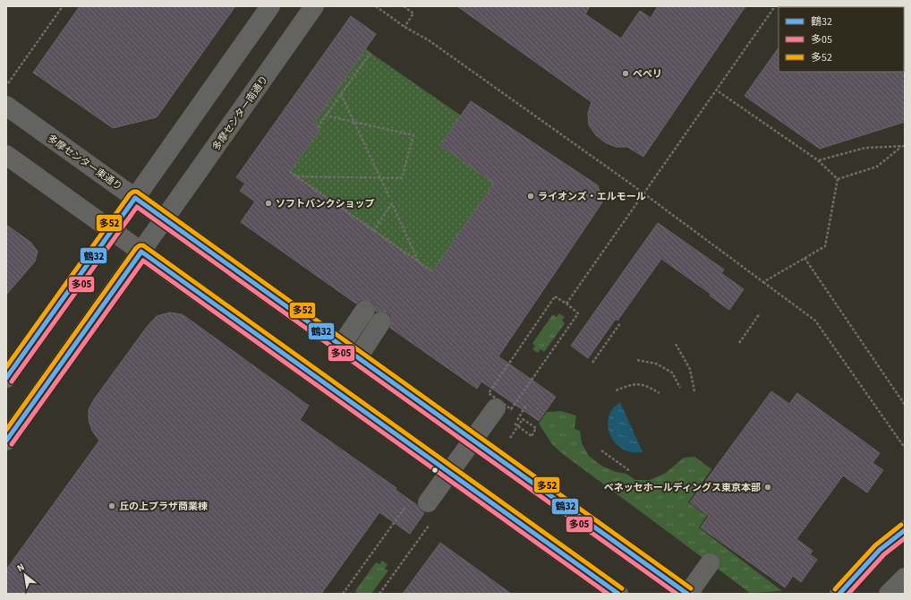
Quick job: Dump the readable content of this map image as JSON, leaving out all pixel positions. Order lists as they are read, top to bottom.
{
  "streets": {
    "street": ["多摩センター南通り", "多摩センター東通り"]
  },
  "crossings": [
    ["多摩センター南通り", "多摩センター東通り"]
  ],
  "places": [
    "ペペリ",
    "ライオンズ・エルモール",
    "ソフトバンクショップ",
    "ベネッセホールディングス東京本部",
    "丘の上プラザ商業棟"
  ],
  "lines": ["transit line 多52", "transit line 鶴32", "transit line 多05"],
  "legend": ["鶴32", "多05", "多52"],
  "north": "top left"
}
